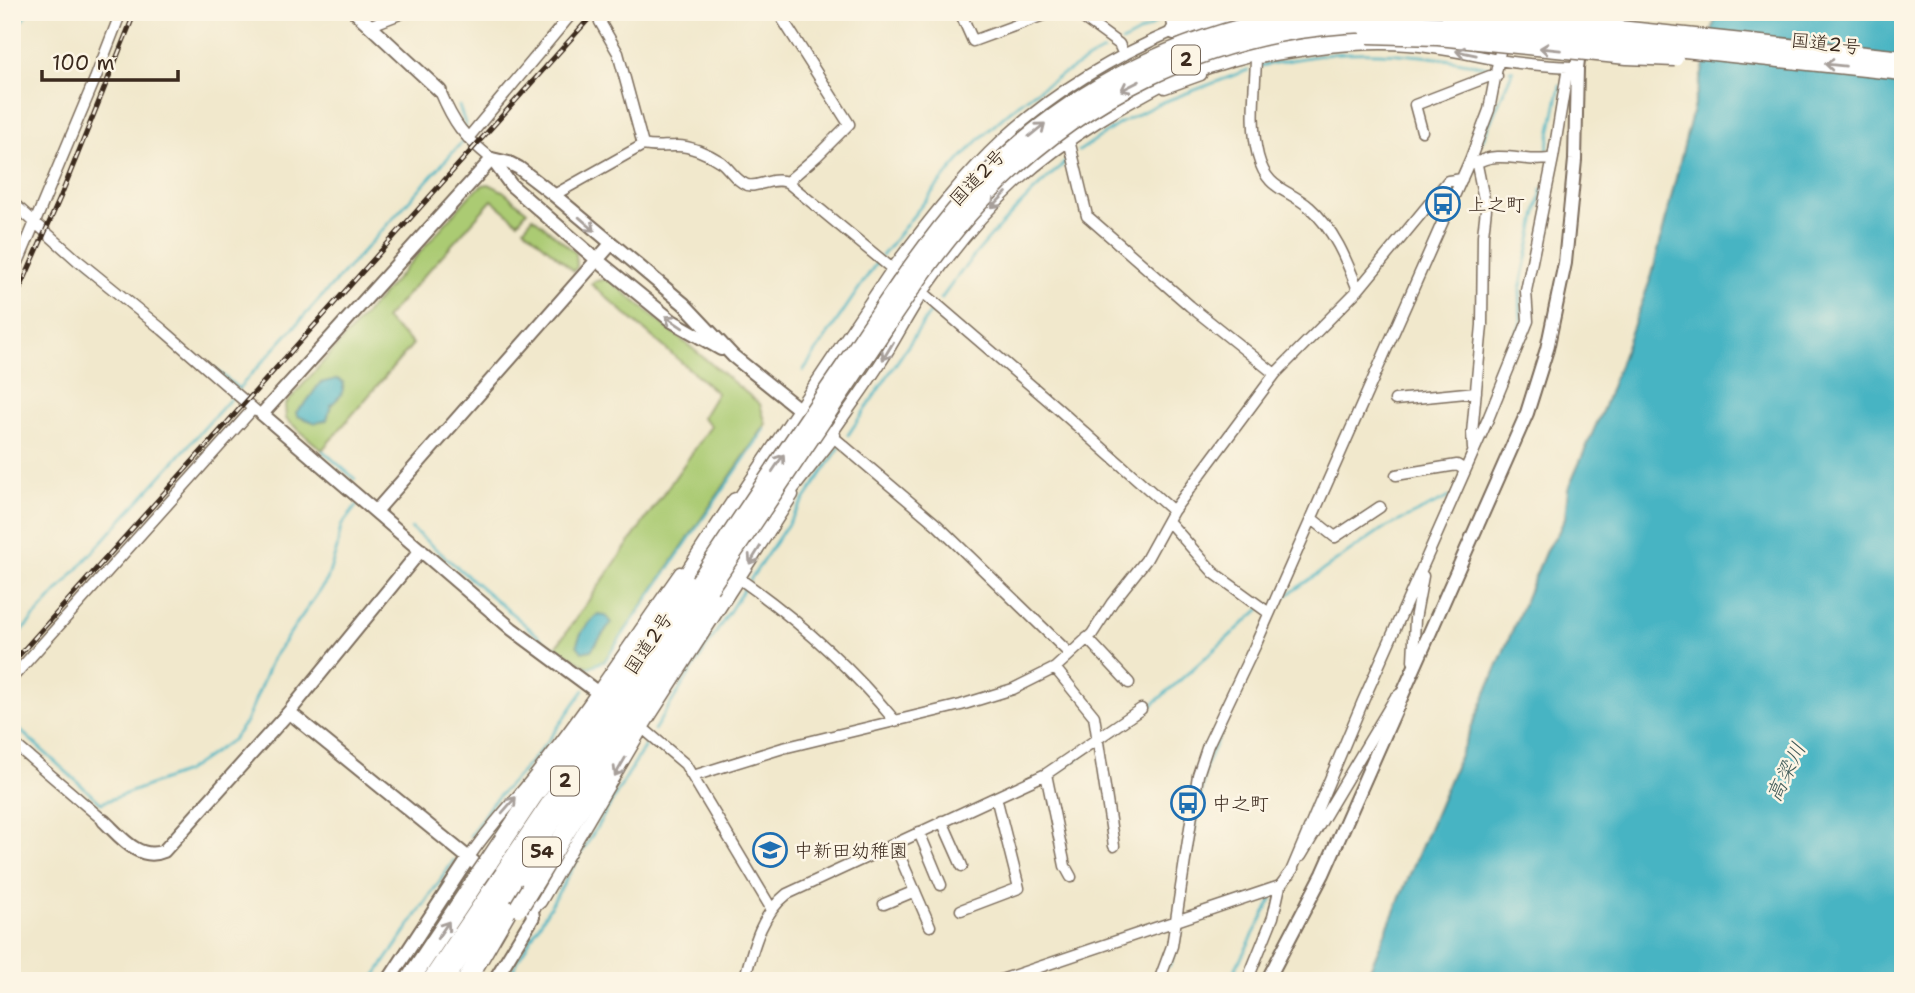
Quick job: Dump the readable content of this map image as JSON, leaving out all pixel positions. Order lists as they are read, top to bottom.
{
  "streets": {
    "highway": ["国道2号", "2", "54"]
  },
  "crossings": [
    ["国道2号", "54"]
  ],
  "water": ["高梁川"],
  "places": {
    "bus stop": ["上之町", "中之町"],
    "school or university": ["中新田幼稚園"]
  },
  "scale_bar": "100 m"
}
